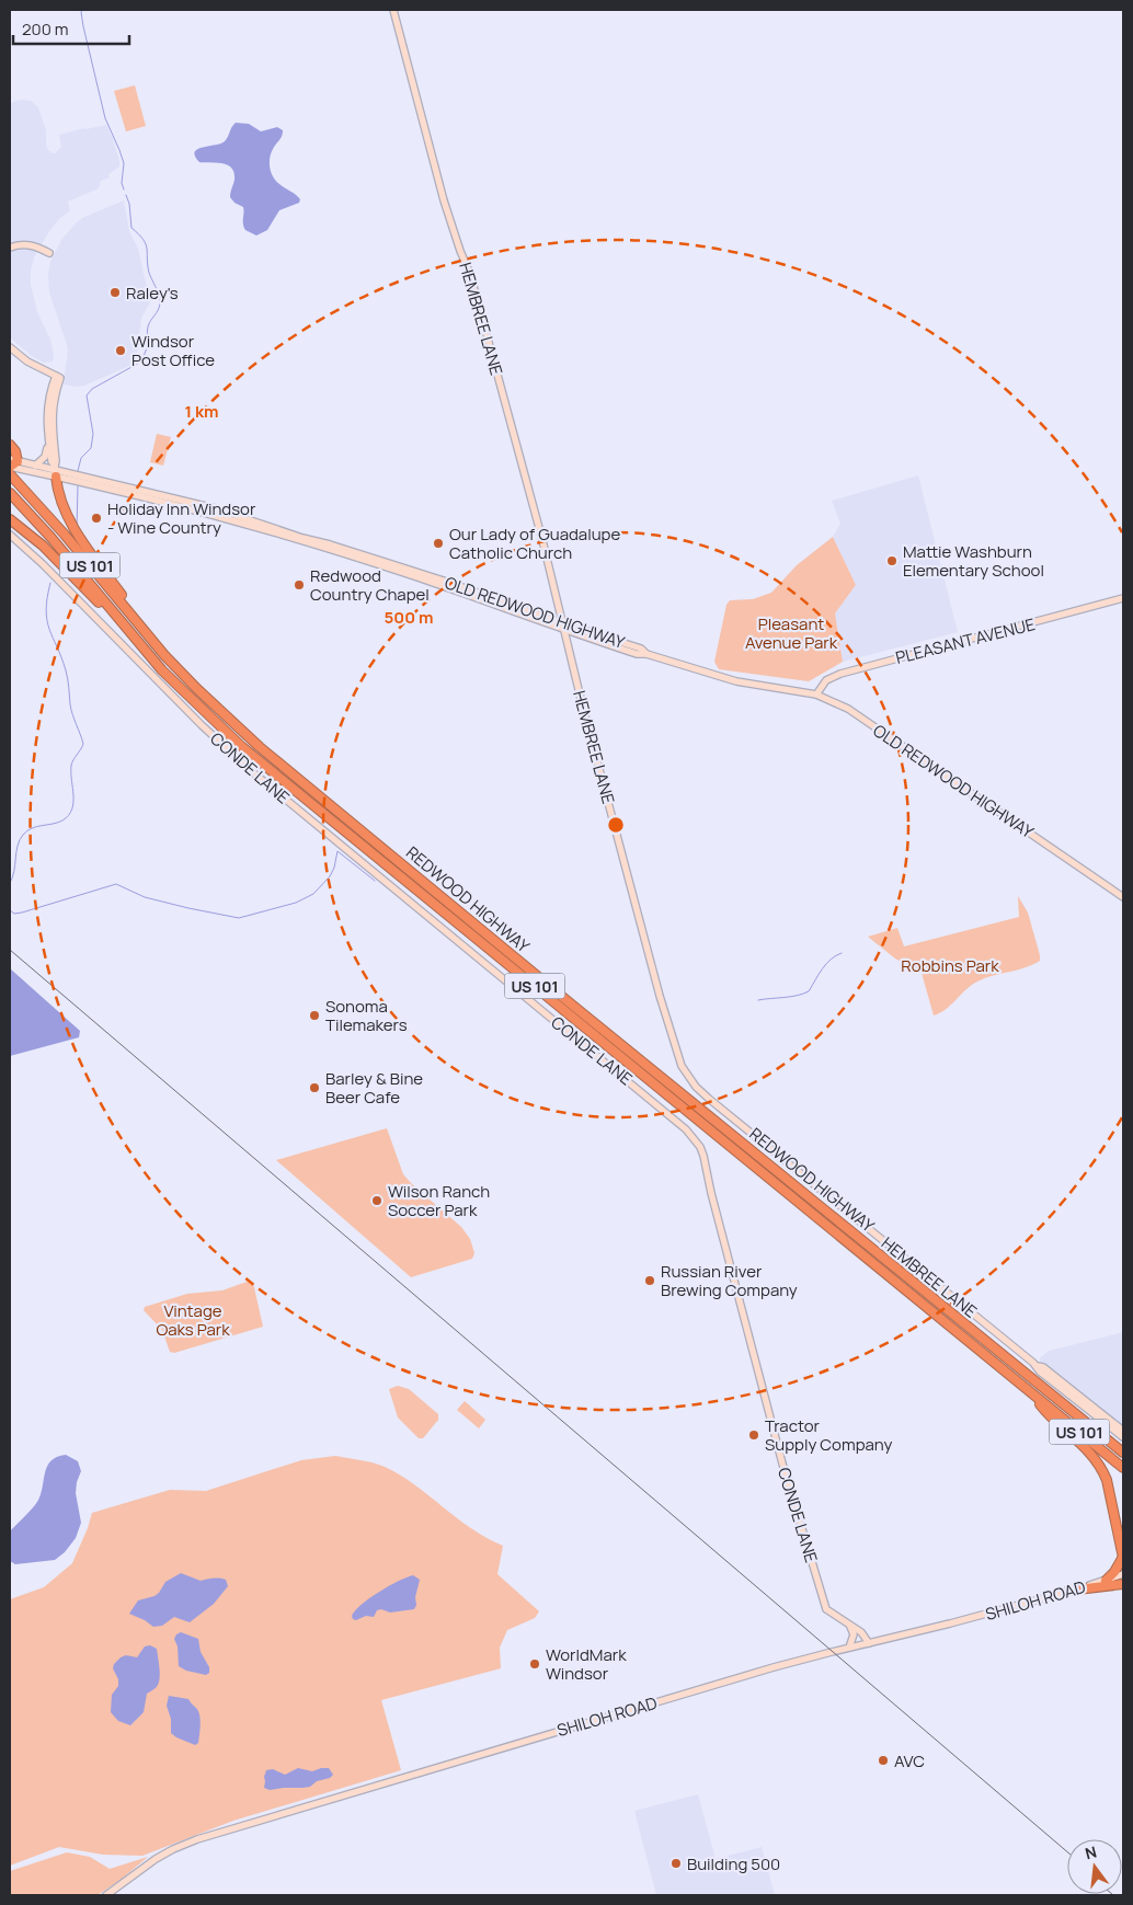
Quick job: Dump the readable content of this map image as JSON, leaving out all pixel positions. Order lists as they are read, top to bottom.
{
  "streets": {
    "highway": ["US 101", "REDWOOD HIGHWAY"],
    "street": [
      "HEMBREE LANE",
      "OLD REDWOOD HIGHWAY",
      "PLEASANT AVENUE",
      "CONDE LANE",
      "SHILOH ROAD"
    ]
  },
  "crossings": [
    ["HEMBREE LANE", "OLD REDWOOD HIGHWAY"],
    ["OLD REDWOOD HIGHWAY", "PLEASANT AVENUE"],
    ["CONDE LANE", "SHILOH ROAD"]
  ],
  "parks": ["Pleasant Avenue Park", "Robbins Park", "Vintage Oaks Park"],
  "places": [
    "Raley's",
    "Windsor Post Office",
    "Holiday Inn Windsor - Wine Country",
    "Our Lady of Guadalupe Catholic Church",
    "Mattie Washburn Elementary School",
    "Redwood Country Chapel",
    "Sonoma Tilemakers",
    "Barley & Bine Beer Cafe",
    "Wilson Ranch Soccer Park",
    "Russian River Brewing Company",
    "Tractor Supply Company",
    "WorldMark Windsor",
    "AVC",
    "Building 500"
  ],
  "scale_bar": "200 m",
  "north": "top",
  "rings": ["1 km", "500 m"]
}
